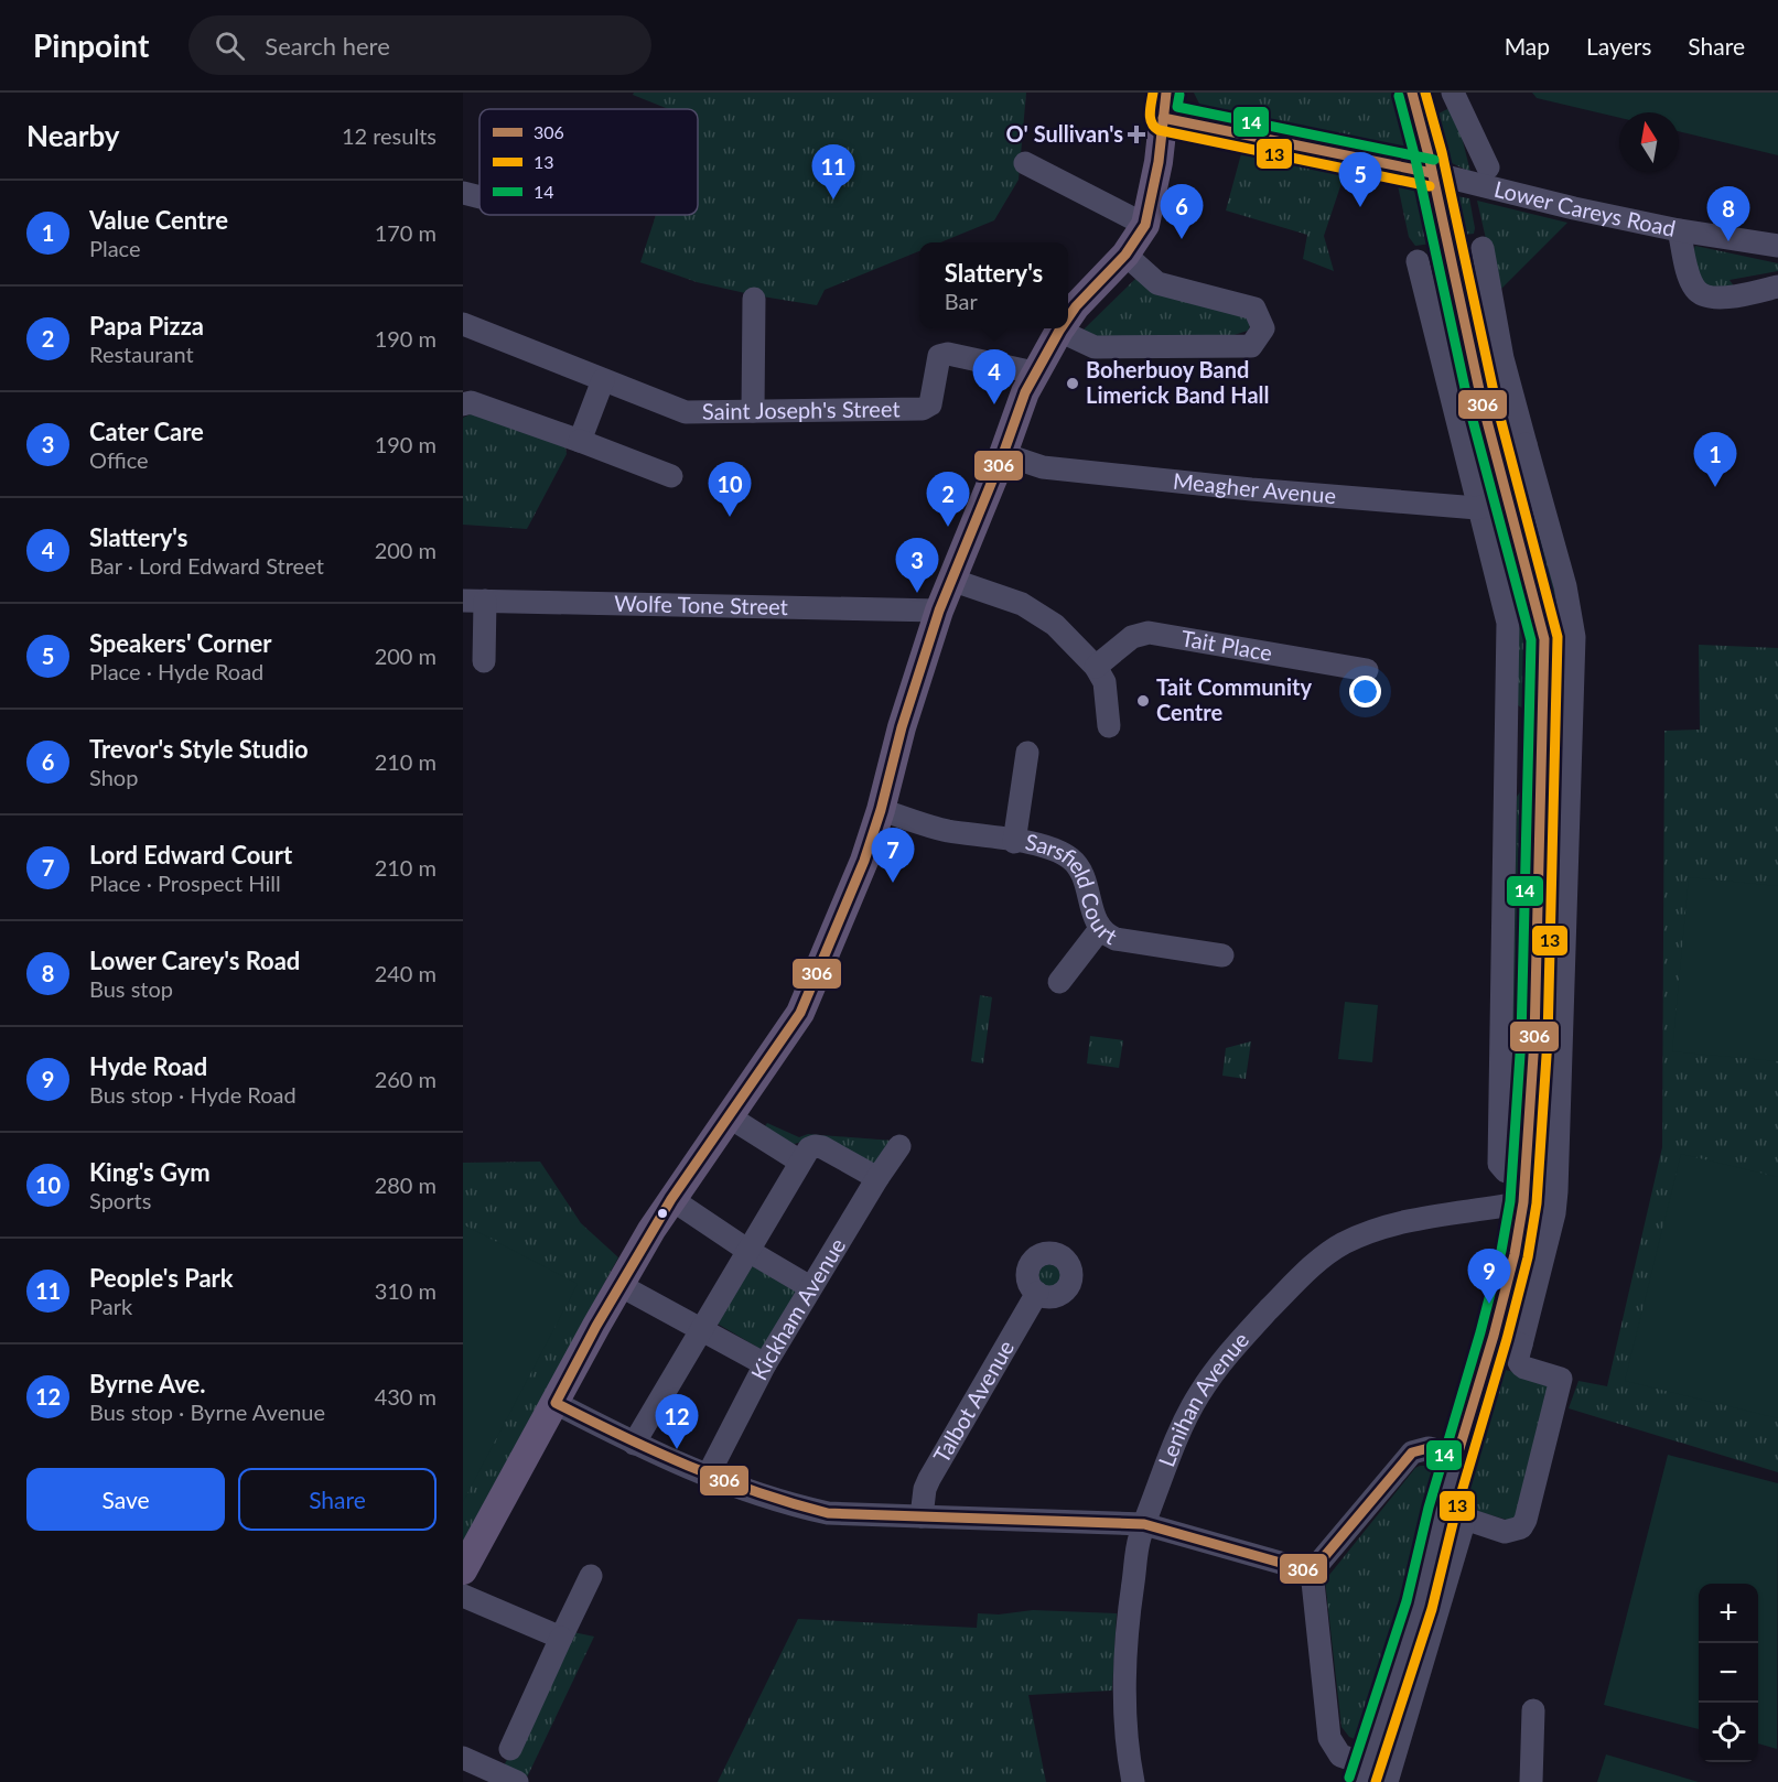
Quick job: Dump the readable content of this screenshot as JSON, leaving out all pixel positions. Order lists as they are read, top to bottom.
{
  "streets": {
    "street": [
      "Lower Careys Road",
      "Saint Joseph's Street",
      "Meagher Avenue",
      "Wolfe Tone Street",
      "Tait Place",
      "Sarsfield Court",
      "Kickham Avenue",
      "Lenihan Avenue",
      "Talbot Avenue"
    ]
  },
  "places": {
    "health": ["O' Sullivan's"],
    "other": ["Boherbuoy Band Limerick Band Hall", "Tait Community Centre"]
  },
  "lines": ["transit line 306", "transit line 13", "transit line 14"],
  "legend": ["306", "13", "14"],
  "north": "top",
  "page": {
    "header": "Pinpoint",
    "search": "Search here",
    "nav": ["Map", "Layers", "Share"],
    "heading": ["Nearby", "12 results"],
    "pins": [
      "11",
      "5",
      "6",
      "8",
      "4",
      "1",
      "10",
      "2",
      "3",
      "7",
      "9",
      "12"
    ],
    "list": [
      {
        "mark": "1",
        "name": "Value Centre",
        "note": "Place",
        "value": "170 m"
      },
      {
        "mark": "2",
        "name": "Papa Pizza",
        "note": "Restaurant",
        "value": "190 m"
      },
      {
        "mark": "3",
        "name": "Cater Care",
        "note": "Office",
        "value": "190 m"
      },
      {
        "mark": "4",
        "name": "Slattery's",
        "note": "Bar · Lord Edward Street",
        "value": "200 m"
      },
      {
        "mark": "5",
        "name": "Speakers' Corner",
        "note": "Place · Hyde Road",
        "value": "200 m"
      },
      {
        "mark": "6",
        "name": "Trevor's Style Studio",
        "note": "Shop",
        "value": "210 m"
      },
      {
        "mark": "7",
        "name": "Lord Edward Court",
        "note": "Place · Prospect Hill",
        "value": "210 m"
      },
      {
        "mark": "8",
        "name": "Lower Carey's Road",
        "note": "Bus stop",
        "value": "240 m"
      },
      {
        "mark": "9",
        "name": "Hyde Road",
        "note": "Bus stop · Hyde Road",
        "value": "260 m"
      },
      {
        "mark": "10",
        "name": "King's Gym",
        "note": "Sports",
        "value": "280 m"
      },
      {
        "mark": "11",
        "name": "People's Park",
        "note": "Park",
        "value": "310 m"
      },
      {
        "mark": "12",
        "name": "Byrne Ave.",
        "note": "Bus stop · Byrne Avenue",
        "value": "430 m"
      }
    ],
    "popup": ["Slattery's", "Bar"],
    "buttons": ["Save", "Share"],
    "map_buttons": ["+", "−"]
  }
}
